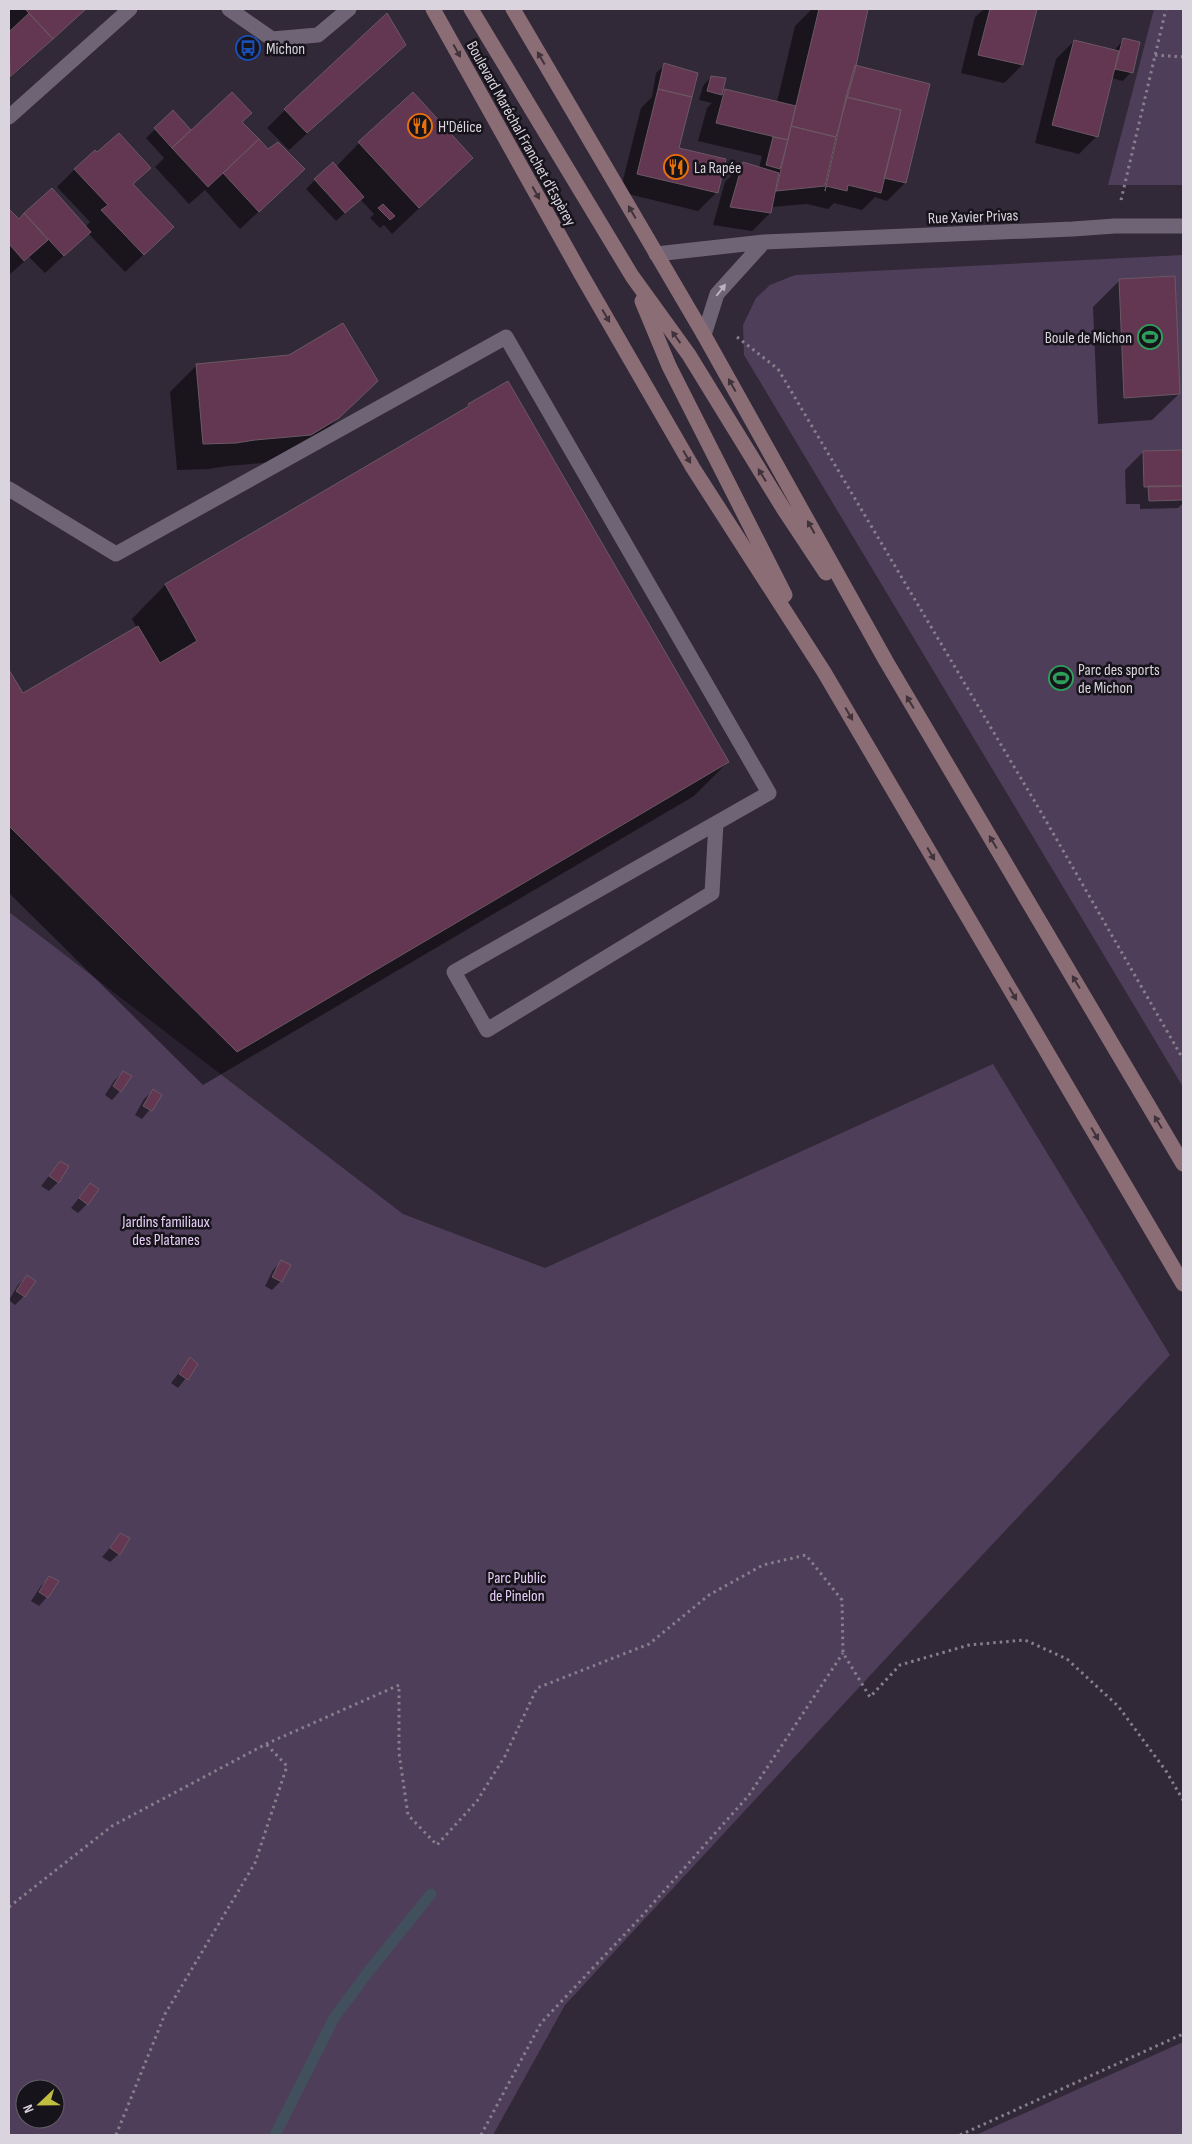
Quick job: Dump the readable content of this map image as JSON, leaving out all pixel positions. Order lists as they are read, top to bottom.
{
  "streets": {
    "main road": ["Boulevard Maréchal Franchet d'Espèrey"],
    "street": ["Rue Xavier Privas"]
  },
  "parks": ["Jardins familiaux des Platanes", "Parc Public de Pinelon"],
  "places": {
    "bus stop": ["Michon"],
    "restaurant": ["H'Délice", "La Rapée"],
    "sports": ["Boule de Michon", "Parc des sports de Michon"]
  },
  "north": "left"
}
